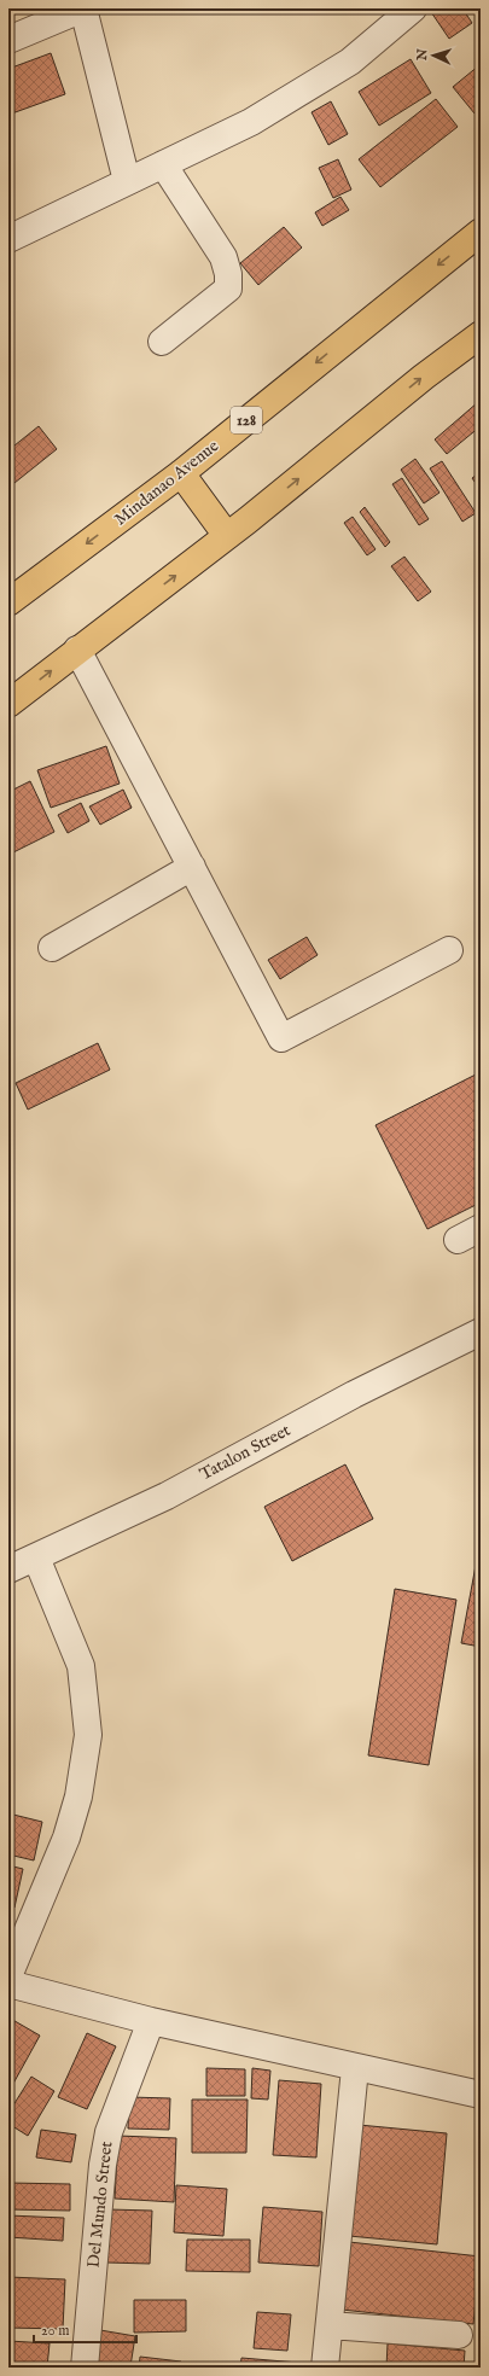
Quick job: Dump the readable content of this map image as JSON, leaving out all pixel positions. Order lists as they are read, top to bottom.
{
  "streets": {
    "main road": ["128", "Mindanao Avenue"],
    "street": ["Tatalon Street", "Del Mundo Street"]
  },
  "scale_bar": "20 m",
  "north": "left"
}
